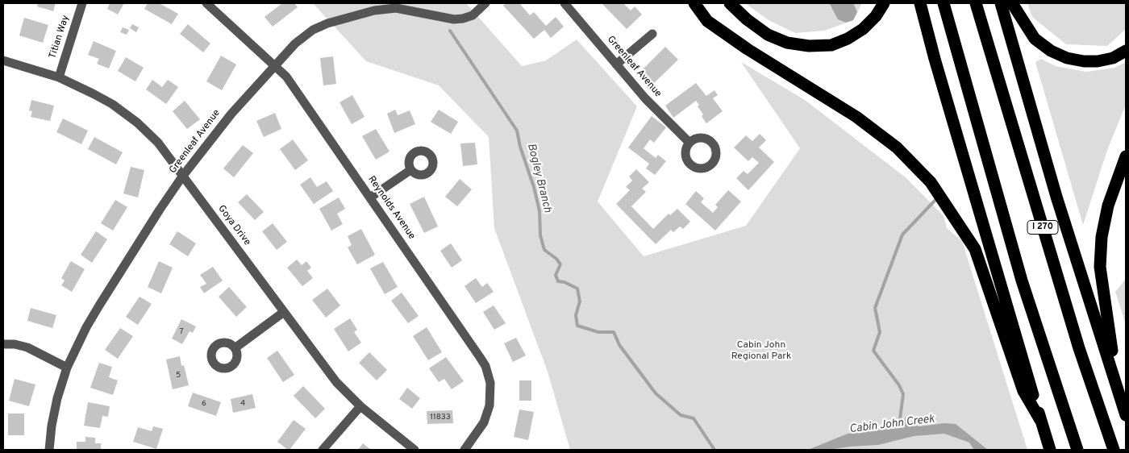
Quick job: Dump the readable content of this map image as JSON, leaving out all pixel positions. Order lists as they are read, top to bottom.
{
  "streets": {
    "highway": ["I 270"],
    "street": [
      "Titian Way",
      "Greenleaf Avenue",
      "Reynolds Avenue",
      "Goya Drive"
    ]
  },
  "crossings": [
    ["Titian Way", "Goya Drive"],
    ["Greenleaf Avenue", "Reynolds Avenue"],
    ["Greenleaf Avenue", "Goya Drive"]
  ],
  "water": ["Bogley Branch", "Cabin John Creek"],
  "parks": ["Cabin John Regional Park"],
  "house_numbers": [
    "7",
    "5",
    "6",
    "4",
    "11833"
  ]
}
